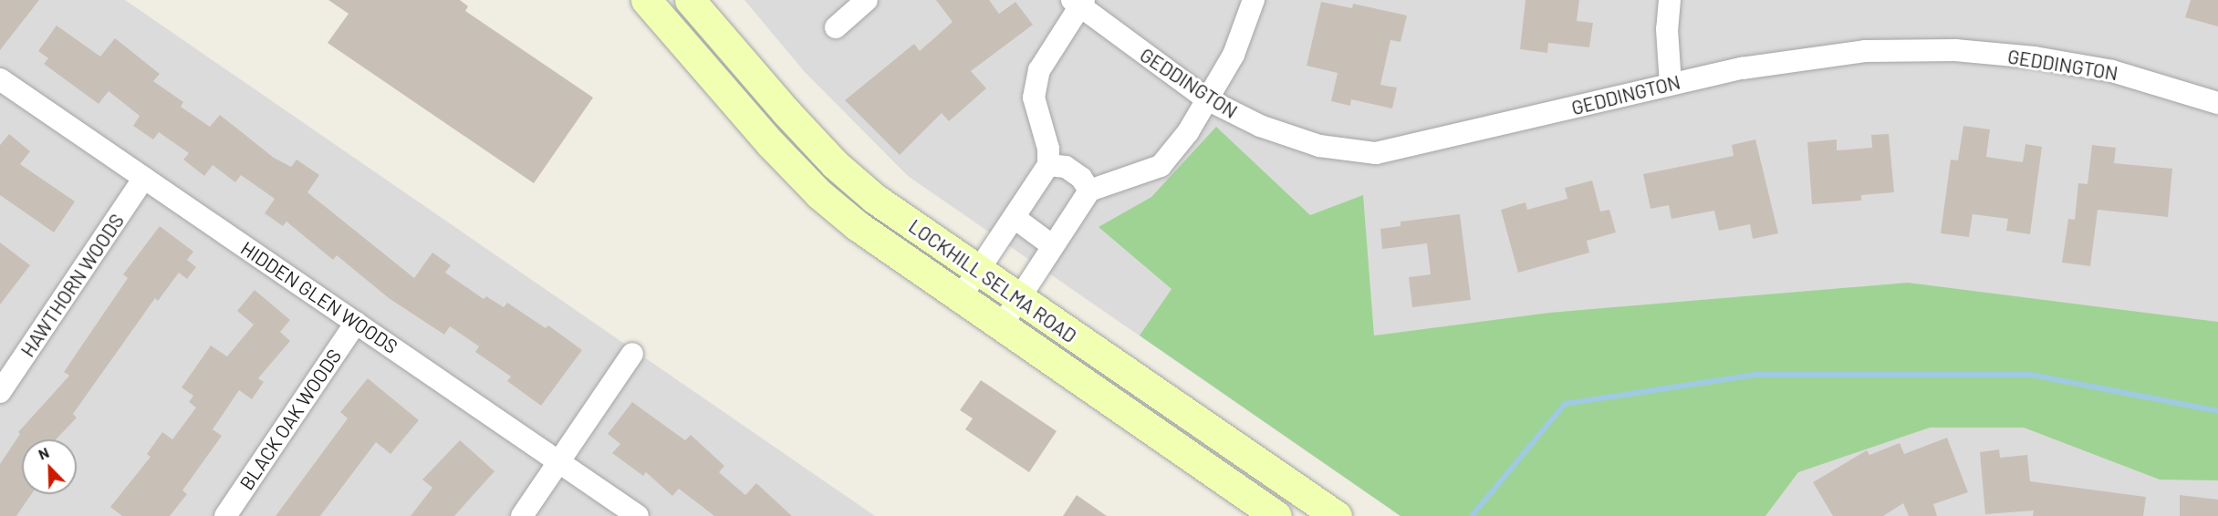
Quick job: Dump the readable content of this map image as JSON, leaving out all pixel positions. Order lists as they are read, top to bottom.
{
  "streets": {
    "main road": ["LOCKHILL SELMA ROAD"],
    "street": [
      "GEDDINGTON",
      "HAWTHORN WOODS",
      "HIDDEN GLEN WOODS",
      "BLACK OAK WOODS"
    ]
  },
  "crossings": [
    ["HAWTHORN WOODS", "HIDDEN GLEN WOODS"],
    ["HIDDEN GLEN WOODS", "BLACK OAK WOODS"]
  ],
  "north": "top left"
}
